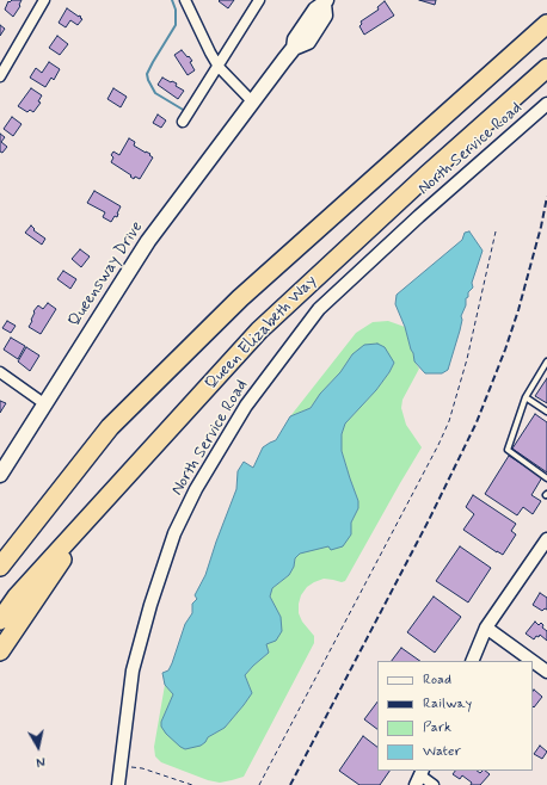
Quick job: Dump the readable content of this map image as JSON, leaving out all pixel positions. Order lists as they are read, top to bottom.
{
  "streets": {
    "highway": ["Queen Elizabeth Way"],
    "main road": ["Queensway Drive"],
    "street": ["North Service Road"]
  },
  "legend": [
    "Road",
    "Railway",
    "Park",
    "Water"
  ],
  "north": "bottom"
}
